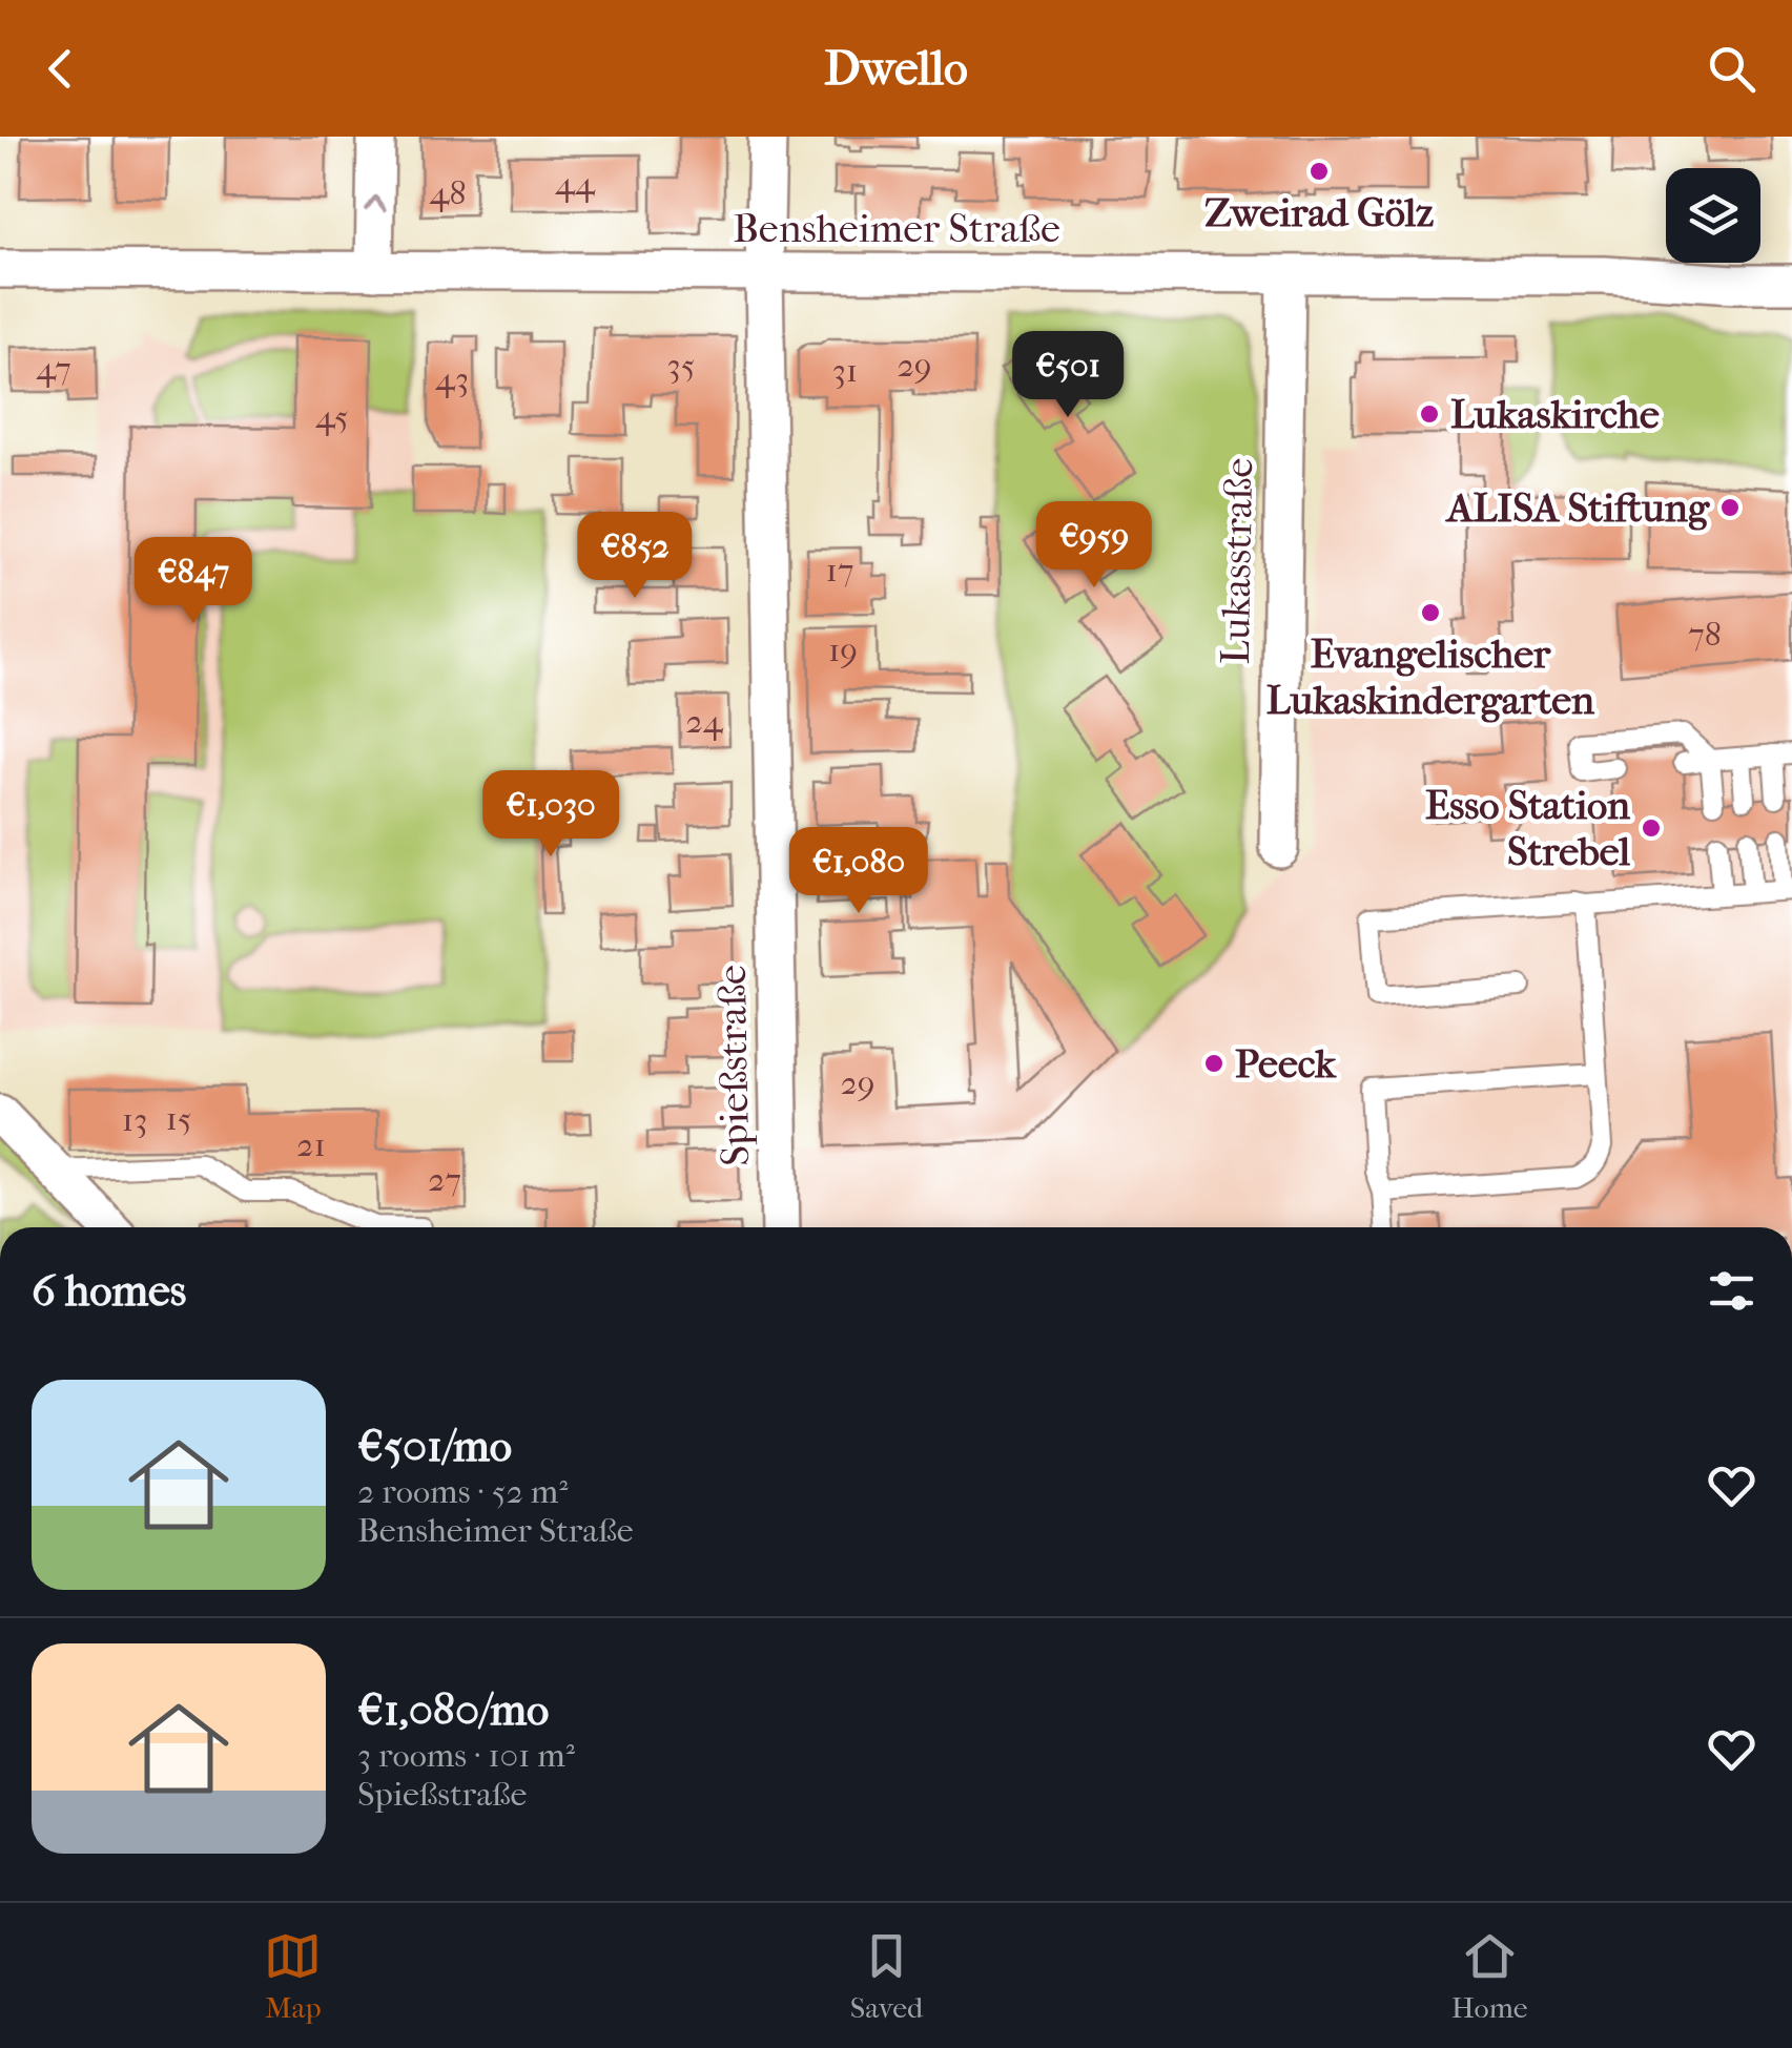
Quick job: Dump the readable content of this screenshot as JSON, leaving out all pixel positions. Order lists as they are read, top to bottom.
{
  "streets": {
    "street": ["Bensheimer Straße", "Lukasstraße", "Spießstraße"]
  },
  "crossings": [
    ["Bensheimer Straße", "Lukasstraße"],
    ["Bensheimer Straße", "Spießstraße"]
  ],
  "places": [
    "Zweirad Gölz",
    "Lukaskirche",
    "ALISA Stiftung",
    "Evangelischer Lukaskindergarten",
    "Esso Station Strebel",
    "Peeck"
  ],
  "house_numbers": [
    "44",
    "48",
    "35",
    "29",
    "47",
    "31",
    "43",
    "45",
    "17",
    "78",
    "19",
    "24",
    "29",
    "15",
    "13",
    "21",
    "27"
  ],
  "page": {
    "header": "Dwello",
    "price": [
      "€501",
      "€959",
      "€852",
      "€847",
      "€1,030",
      "€1,080"
    ],
    "heading": "6 homes",
    "list": [
      {
        "name": "€501/mo",
        "note": "2 rooms · 52 m² · Bensheimer Straße"
      },
      {
        "name": "€1,080/mo",
        "note": "3 rooms · 101 m² · Spießstraße"
      }
    ],
    "tabs": ["Map", "Saved", "Home"]
  }
}
